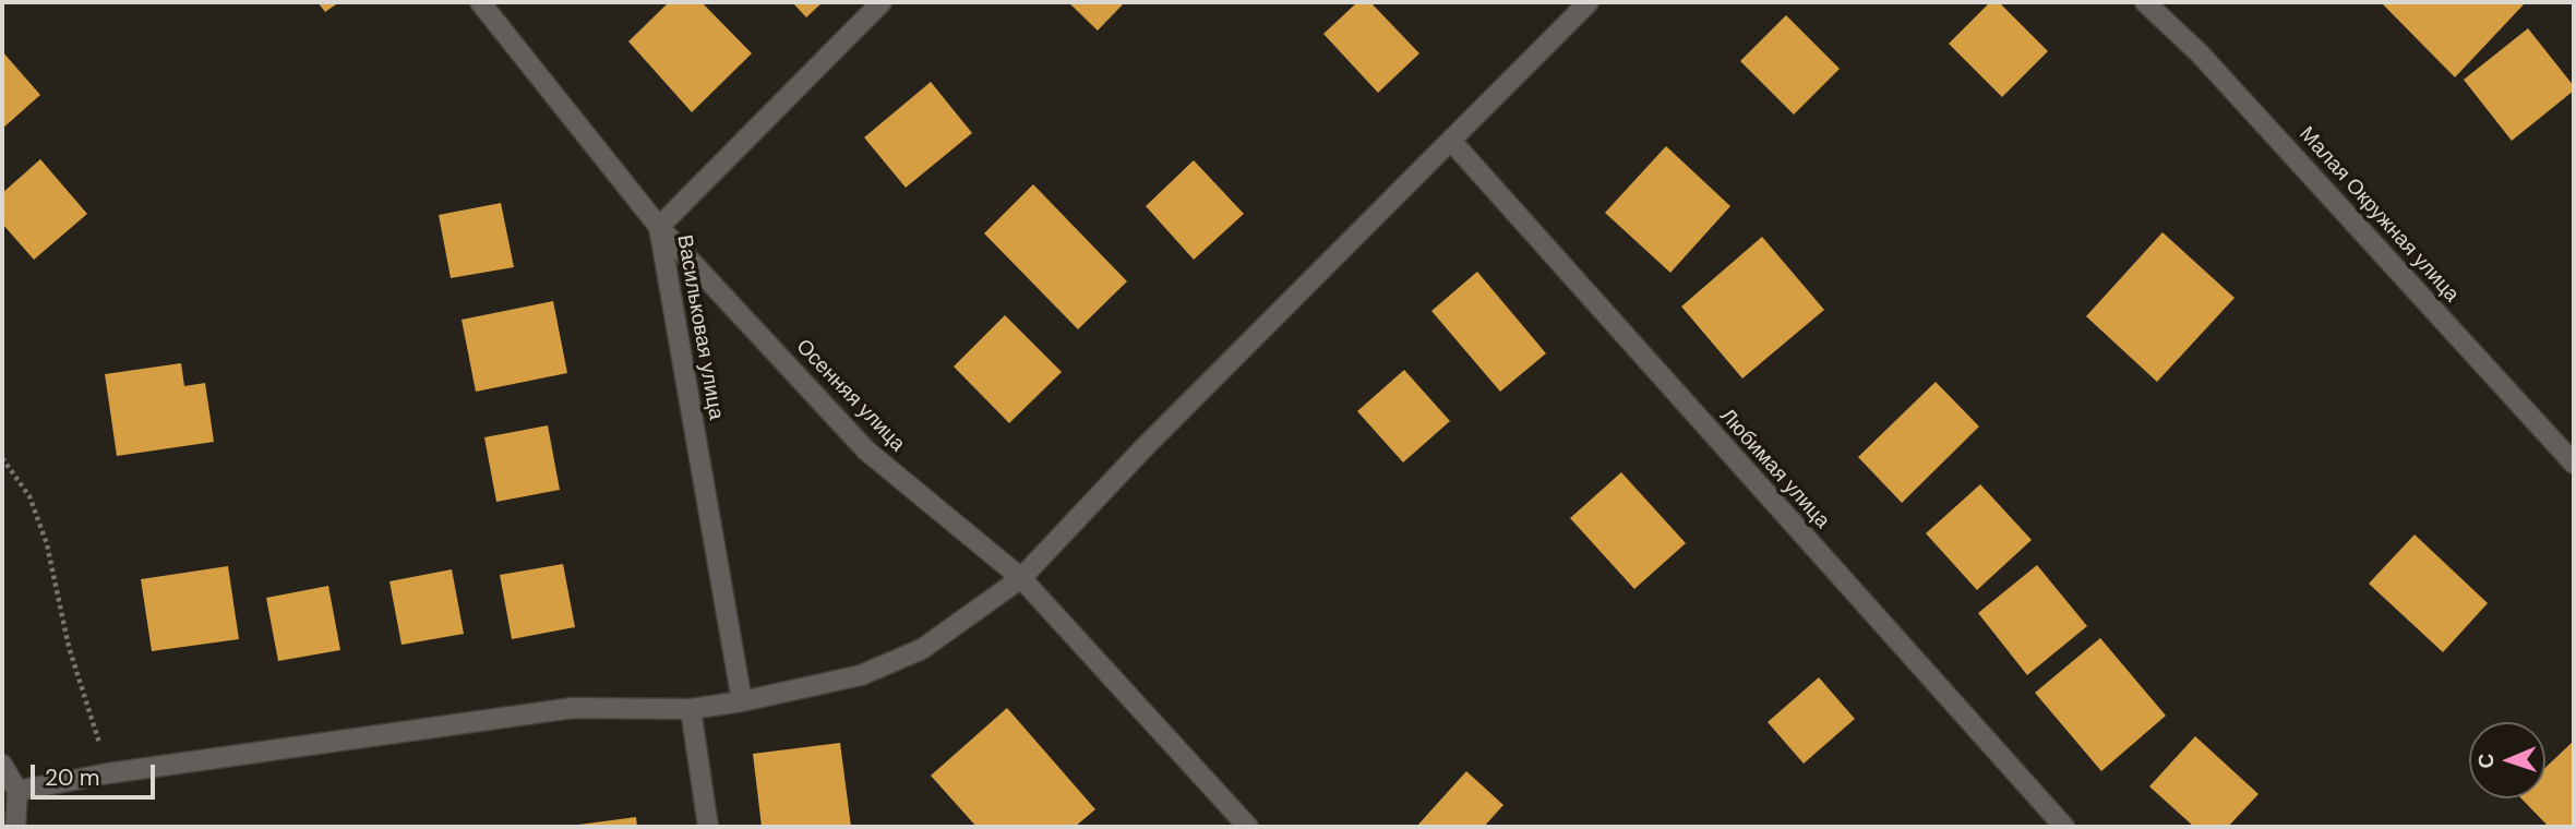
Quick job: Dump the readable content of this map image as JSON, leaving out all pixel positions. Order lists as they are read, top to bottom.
{
  "streets": {
    "street": [
      "Малая Окружная улица",
      "Васильковая улица",
      "Осенняя улица",
      "Любимая улица"
    ]
  },
  "crossings": [
    ["Васильковая улица", "Осенняя улица"]
  ],
  "scale_bar": "20 m",
  "north": "left"
}
